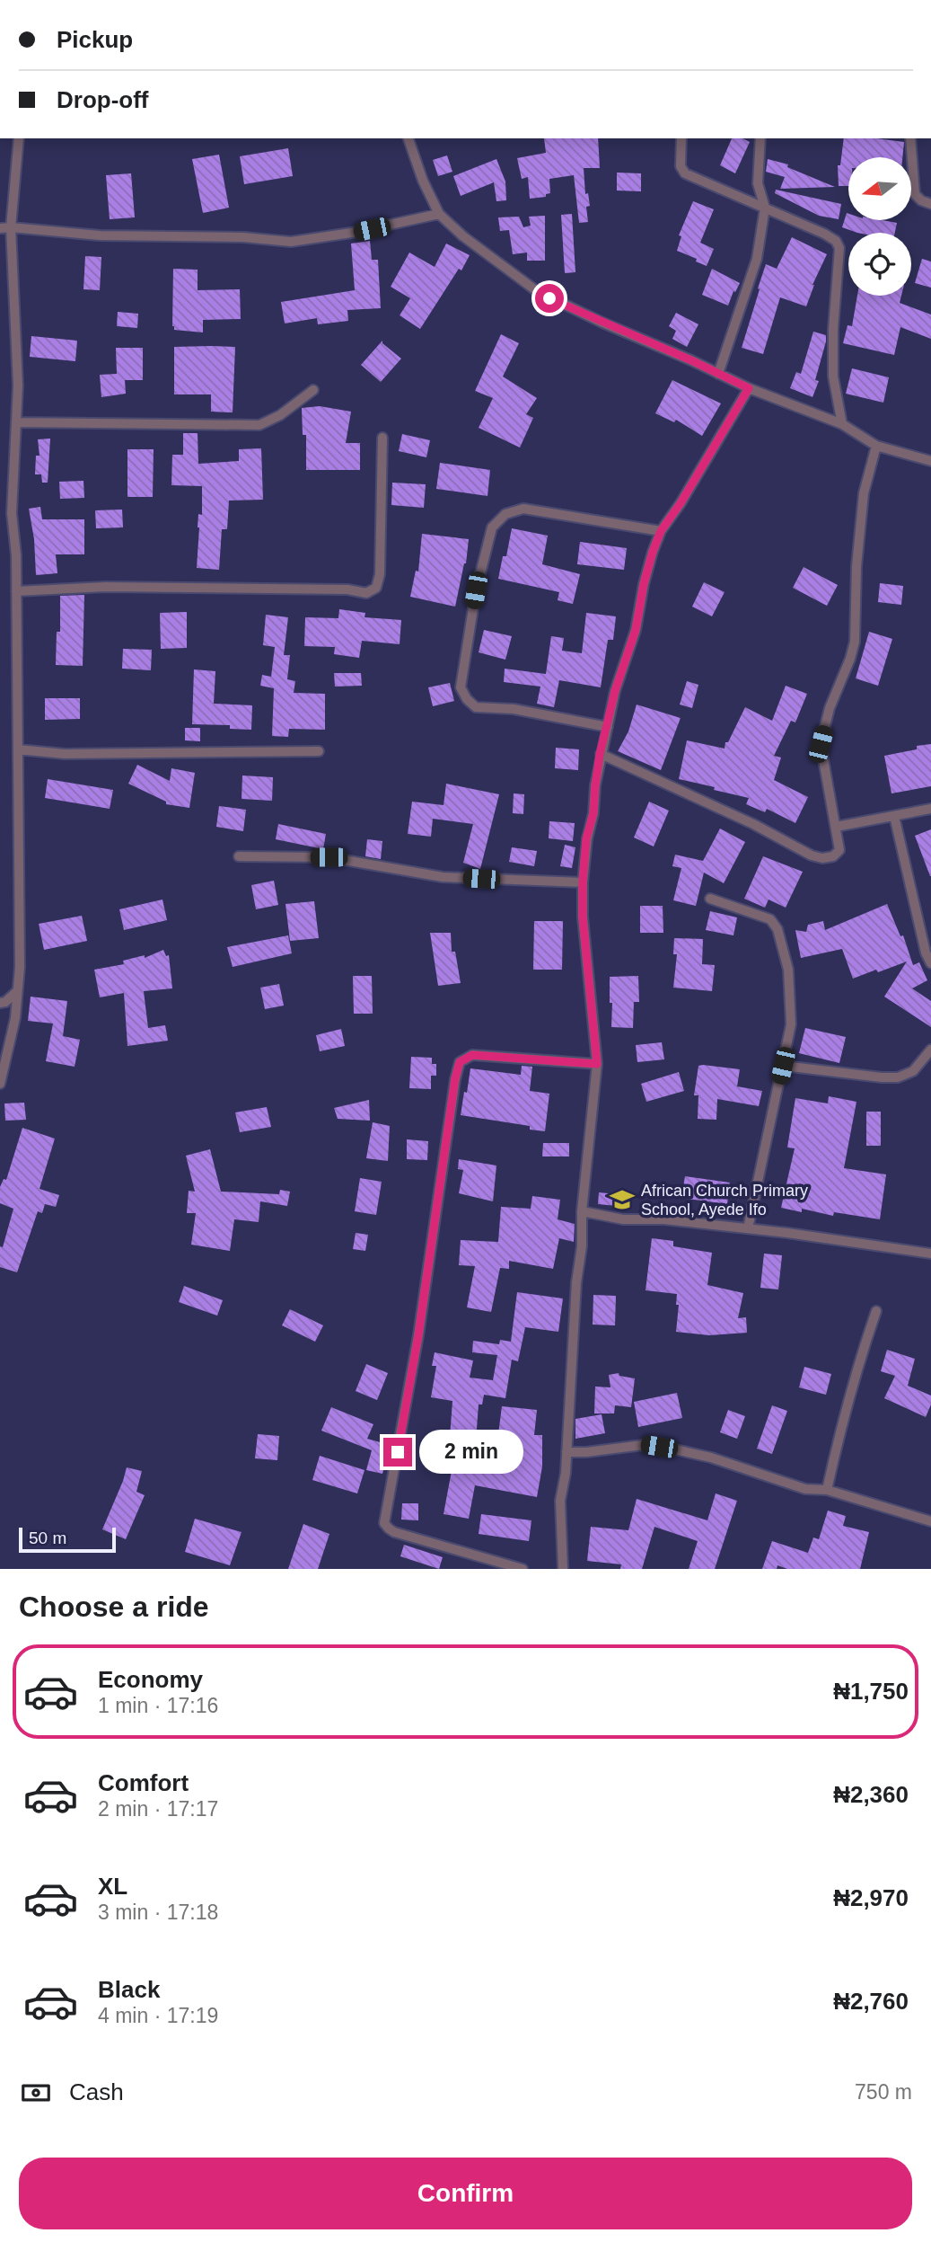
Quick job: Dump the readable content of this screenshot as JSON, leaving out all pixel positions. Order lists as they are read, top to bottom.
{
  "places": {
    "school or university": ["African Church Primary School, Ayede Ifo"]
  },
  "scale_bar": "50 m",
  "north": "left",
  "page": {
    "banner": ["Pickup", "Drop-off"],
    "bubble": "2 min",
    "scale": "50 m",
    "heading": "Choose a ride",
    "list": [
      {
        "name": "Economy",
        "note": "1 min · 17:16",
        "value": "₦1,750"
      },
      {
        "name": "Comfort",
        "note": "2 min · 17:17",
        "value": "₦2,360"
      },
      {
        "name": "XL",
        "note": "3 min · 17:18",
        "value": "₦2,970"
      },
      {
        "name": "Black",
        "note": "4 min · 17:19",
        "value": "₦2,760"
      }
    ],
    "pay": ["Cash", "750 m"],
    "buttons": "Confirm"
  }
}
